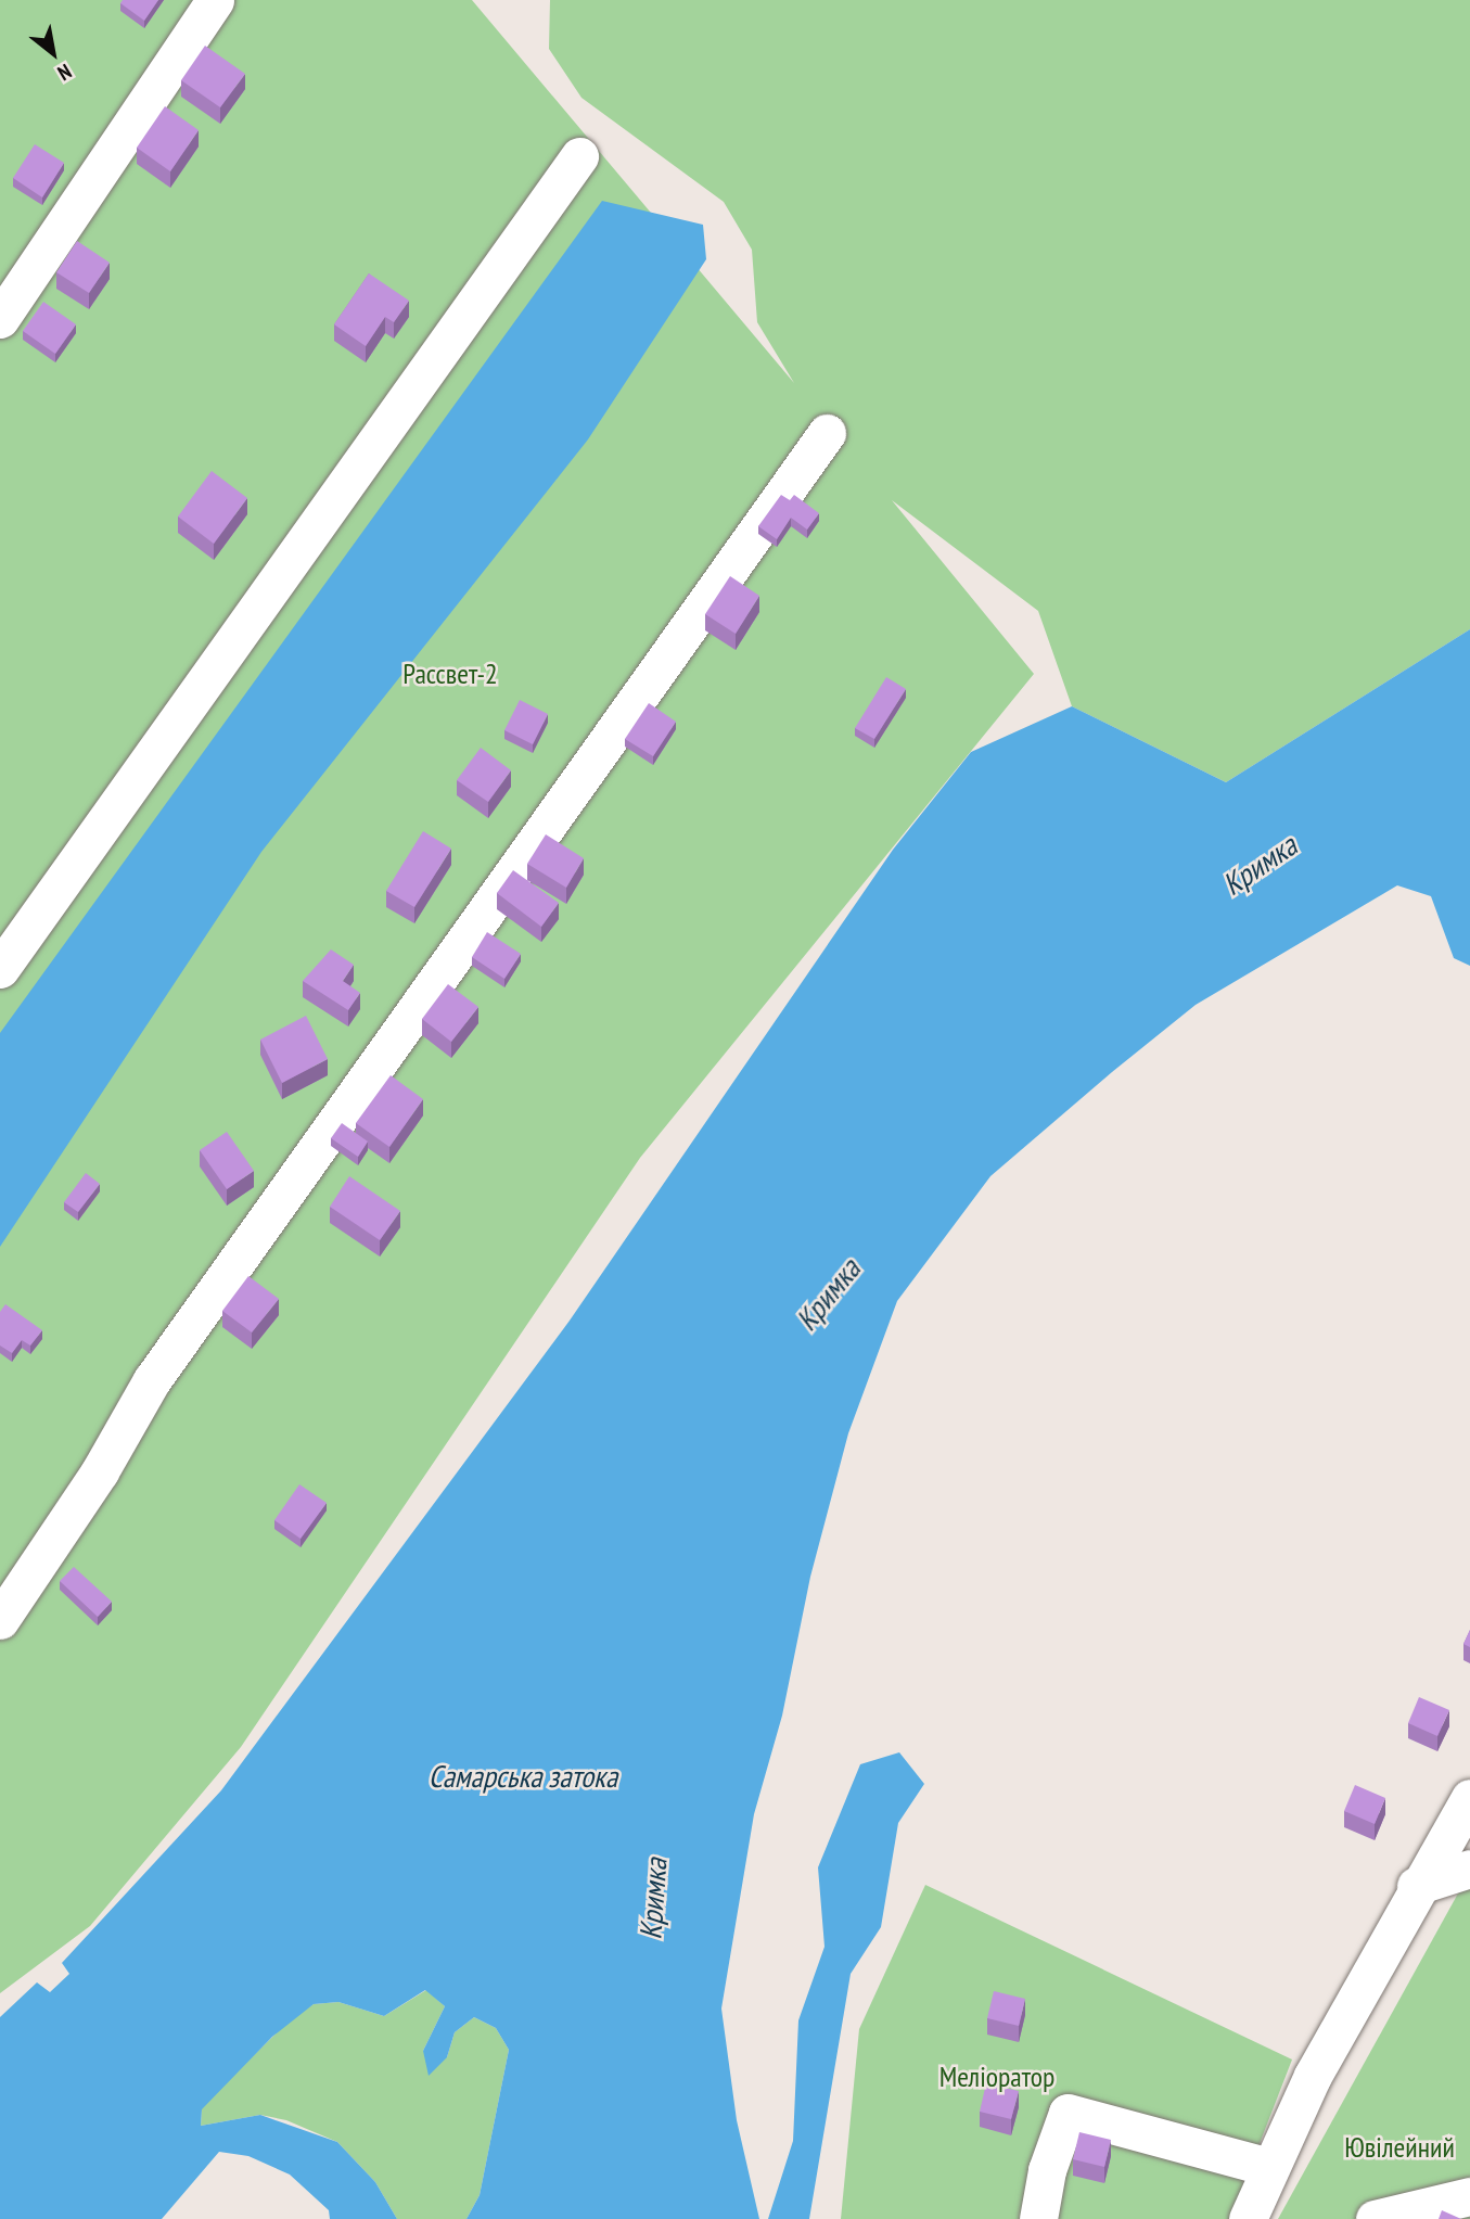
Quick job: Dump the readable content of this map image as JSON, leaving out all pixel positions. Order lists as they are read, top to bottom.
{
  "water": ["Кримка", "Самарська затока"],
  "parks": ["Рассвет-2", "Меліоратор", "Ювілейний"],
  "north": "bottom right"
}
